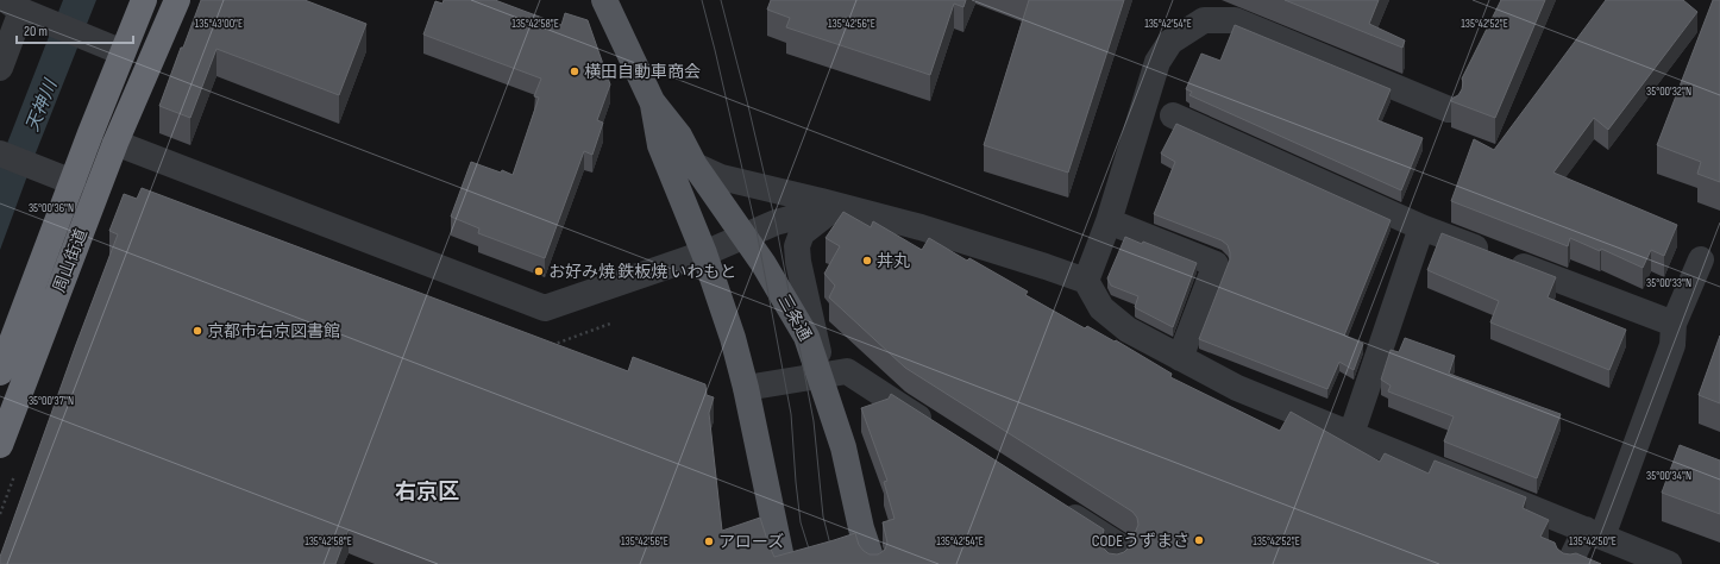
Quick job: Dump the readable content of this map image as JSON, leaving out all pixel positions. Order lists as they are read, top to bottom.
{
  "streets": {
    "highway": ["周山街道"],
    "main road": ["三条通"]
  },
  "districts": ["右京区"],
  "water": ["天神川"],
  "places": [
    "横田自動車商会",
    "丼丸",
    "お好み焼 鉄板焼 いわもと",
    "京都市右京図書館",
    "CODEうずまさ",
    "アローズ"
  ],
  "scale_bar": "20 m",
  "coordinates": [
    "135°43'00\"E",
    "135°42'58\"E",
    "135°42'56\"E",
    "135°42'54\"E",
    "135°42'52\"E",
    "35°00'32\"N",
    "35°00'36\"N",
    "35°00'33\"N",
    "35°00'37\"N",
    "35°00'34\"N",
    "135°42'50\"E"
  ]
}
